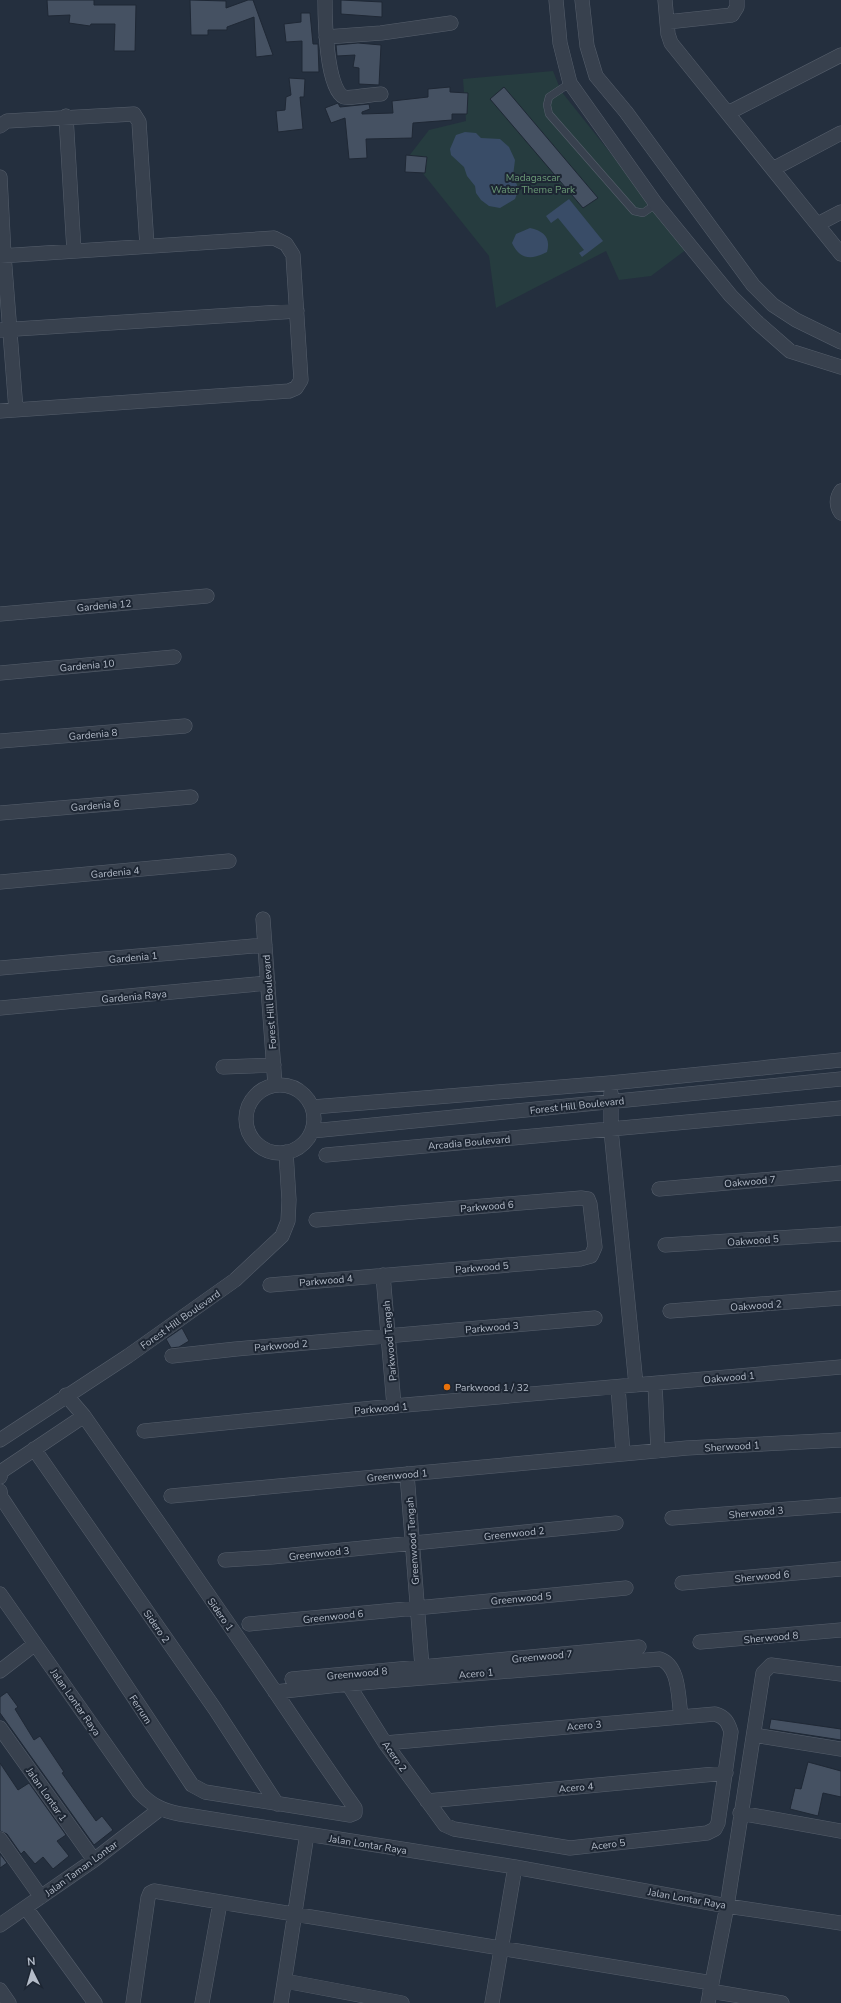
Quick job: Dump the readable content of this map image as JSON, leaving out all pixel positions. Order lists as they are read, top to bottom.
{
  "streets": {
    "street": [
      "Gardenia 12",
      "Gardenia 10",
      "Gardenia 8",
      "Gardenia 6",
      "Gardenia 4",
      "Gardenia 1",
      "Gardenia Raya",
      "Forest Hill Boulevard",
      "Arcadia Boulevard",
      "Oakwood 7",
      "Parkwood 6",
      "Oakwood 5",
      "Parkwood 5",
      "Parkwood 4",
      "Oakwood 2",
      "Parkwood 3",
      "Parkwood Tengah",
      "Parkwood 2",
      "Oakwood 1",
      "Parkwood 1",
      "Sherwood 1",
      "Greenwood 1",
      "Sherwood 3",
      "Greenwood 2",
      "Greenwood Tengah",
      "Greenwood 3",
      "Sherwood 6",
      "Greenwood 5",
      "Sidero 1",
      "Greenwood 6",
      "Sidero 2",
      "Sherwood 8",
      "Greenwood 7",
      "Greenwood 8",
      "Acero 1",
      "Jalan Lontar Raya",
      "Ferrum",
      "Acero 3",
      "Acero 2",
      "Acero 4",
      "Jalan Lontar 1",
      "Acero 5",
      "Jalan Taman Lontar"
    ]
  },
  "crossings": [
    ["Gardenia 1", "Forest Hill Boulevard"],
    ["Gardenia Raya", "Forest Hill Boulevard"],
    ["Forest Hill Boulevard", "Sidero 1"],
    ["Parkwood 6", "Parkwood 5"],
    ["Parkwood 5", "Parkwood 4"],
    ["Parkwood 5", "Parkwood Tengah"],
    ["Parkwood 4", "Parkwood Tengah"],
    ["Parkwood 3", "Parkwood Tengah"],
    ["Parkwood 3", "Parkwood 2"],
    ["Parkwood Tengah", "Parkwood 2"],
    ["Parkwood Tengah", "Parkwood 1"],
    ["Oakwood 1", "Parkwood 1"],
    ["Sherwood 1", "Greenwood 1"],
    ["Greenwood 1", "Greenwood Tengah"],
    ["Greenwood 2", "Greenwood Tengah"],
    ["Greenwood 2", "Greenwood 3"],
    ["Greenwood Tengah", "Greenwood 3"],
    ["Greenwood Tengah", "Greenwood 5"],
    ["Greenwood Tengah", "Greenwood 6"],
    ["Greenwood Tengah", "Greenwood 7"],
    ["Greenwood Tengah", "Greenwood 8"],
    ["Greenwood 5", "Greenwood 6"],
    ["Sidero 1", "Acero 1"],
    ["Sidero 1", "Ferrum"],
    ["Sidero 2", "Ferrum"],
    ["Greenwood 7", "Greenwood 8"],
    ["Acero 1", "Acero 3"],
    ["Acero 1", "Acero 2"],
    ["Jalan Lontar Raya", "Jalan Taman Lontar"],
    ["Acero 3", "Acero 2"],
    ["Acero 3", "Acero 4"],
    ["Acero 3", "Acero 5"],
    ["Acero 2", "Acero 4"],
    ["Acero 2", "Acero 5"],
    ["Acero 4", "Acero 5"],
    ["Jalan Lontar 1", "Jalan Taman Lontar"]
  ],
  "parks": ["Madagascar Water Theme Park"],
  "places": ["Parkwood 1 / 32"],
  "north": "top"
}
